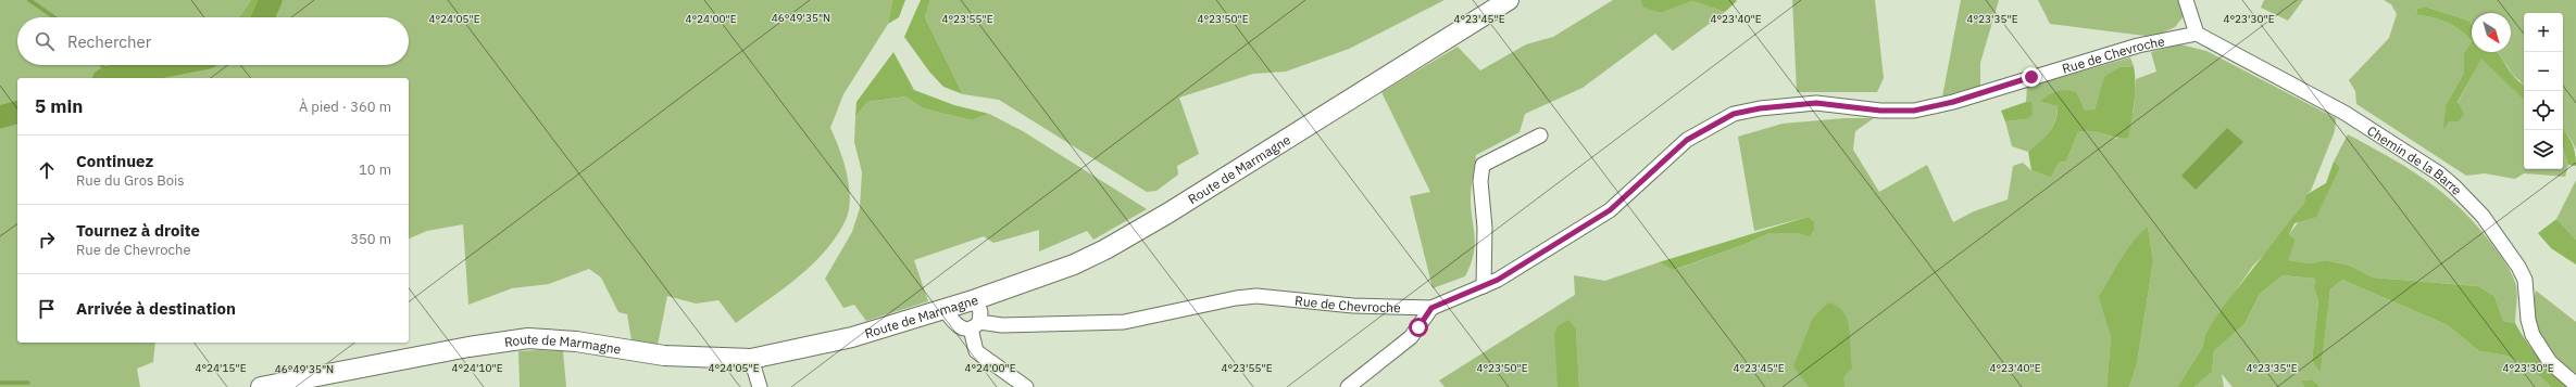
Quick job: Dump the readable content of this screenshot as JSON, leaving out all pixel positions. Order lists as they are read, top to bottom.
{
  "streets": {
    "main road": ["Route de Marmagne"],
    "street": ["Rue de Chevroche", "Chemin de la Barre"]
  },
  "crossings": [
    ["Rue de Chevroche", "Chemin de la Barre"],
    ["Rue de Chevroche", "Route de Marmagne"]
  ],
  "north": "bottom right",
  "page": {
    "map_buttons": ["+", "−"],
    "search": "Rechercher",
    "heading": ["5 min", "À pied · 360 m"],
    "list": [
      ["Continuez", "Rue du Gros Bois", "10 m"],
      ["Tournez à droite", "Rue de Chevroche", "350 m"],
      "Arrivée à destination"
    ]
  },
  "coordinates": [
    "46°49'35\"N",
    "4°24'05\"E",
    "4°24'00\"E",
    "4°23'45\"E",
    "4°23'40\"E",
    "4°23'35\"E",
    "4°23'55\"E",
    "4°23'50\"E",
    "4°23'30\"E",
    "4°24'15\"E",
    "4°24'10\"E"
  ]
}
